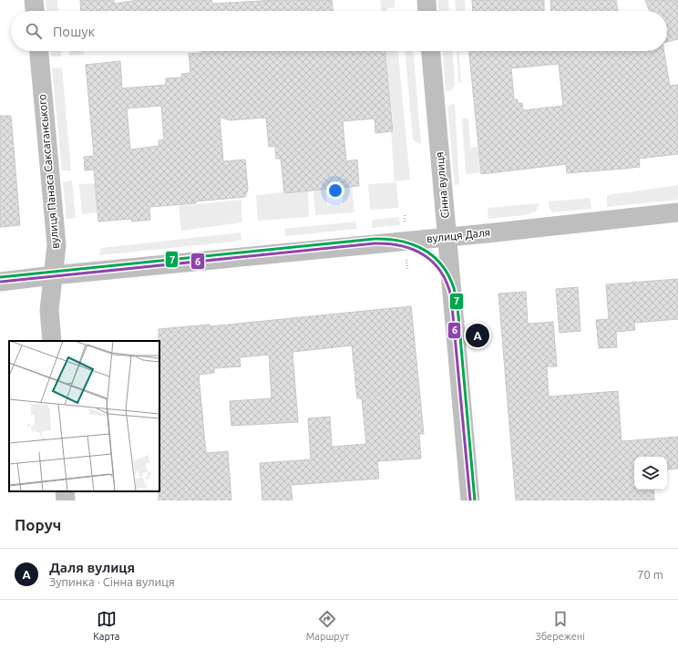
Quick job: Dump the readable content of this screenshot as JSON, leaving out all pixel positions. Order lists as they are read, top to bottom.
{
  "streets": {
    "street": ["вулиця Панаса Саксаганського", "Сінна вулиця", "вулиця Даля"]
  },
  "crossings": [
    ["вулиця Панаса Саксаганського", "вулиця Даля"],
    ["Сінна вулиця", "вулиця Даля"]
  ],
  "lines": ["transit line 7", "transit line 6"],
  "page": {
    "search": "Пошук",
    "pins": "A",
    "heading": "Поруч",
    "list": [
      {
        "mark": "A",
        "name": "Даля вулиця",
        "note": "Зупинка · Сінна вулиця",
        "value": "70 m"
      }
    ],
    "nav": ["Карта", "Маршрут", "Збережені"]
  }
}
